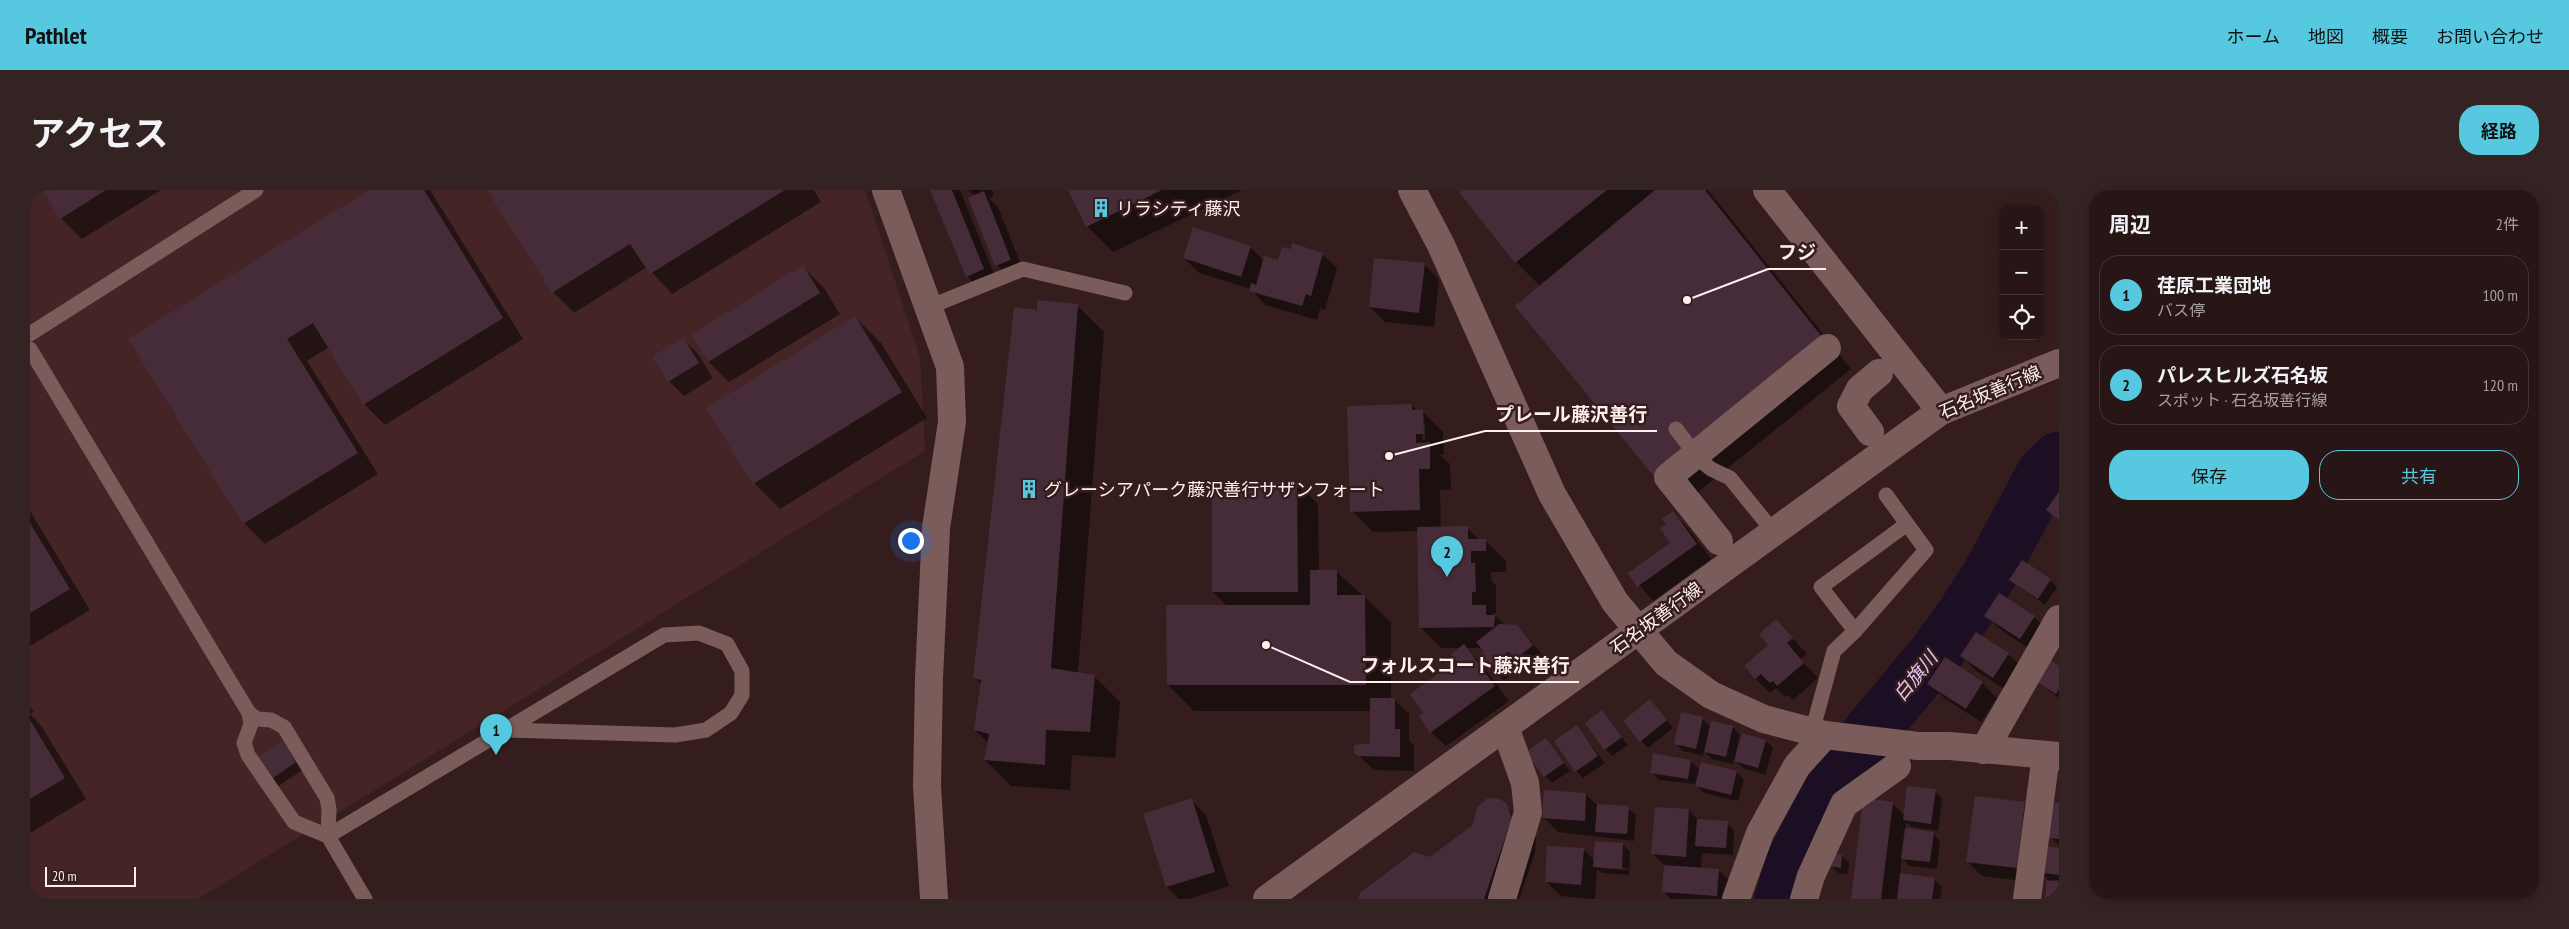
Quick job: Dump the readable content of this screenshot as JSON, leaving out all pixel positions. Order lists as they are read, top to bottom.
{
  "streets": {
    "street": ["石名坂善行線"]
  },
  "water": ["白旗川"],
  "places": {
    "building": ["リラシティ藤沢", "グレーシアパーク藤沢善行サザンフォート"],
    "other": ["フジ", "プレール藤沢善行", "フォルスコート藤沢善行"]
  },
  "scale_bar": "20 m",
  "page": {
    "header": "Pathlet",
    "nav": [
      "ホーム",
      "地図",
      "概要",
      "お問い合わせ"
    ],
    "title": "アクセス",
    "buttons": [
      "経路",
      ["保存", "共有"]
    ],
    "heading": ["周辺", "2件"],
    "map_buttons": ["+", "−"],
    "list": [
      {
        "mark": "1",
        "name": "荏原工業団地",
        "note": "バス停",
        "value": "100 m"
      },
      {
        "mark": "2",
        "name": "パレスヒルズ石名坂",
        "note": "スポット · 石名坂善行線",
        "value": "120 m"
      }
    ],
    "pins": ["2", "1"],
    "scale": "20 m"
  }
}
